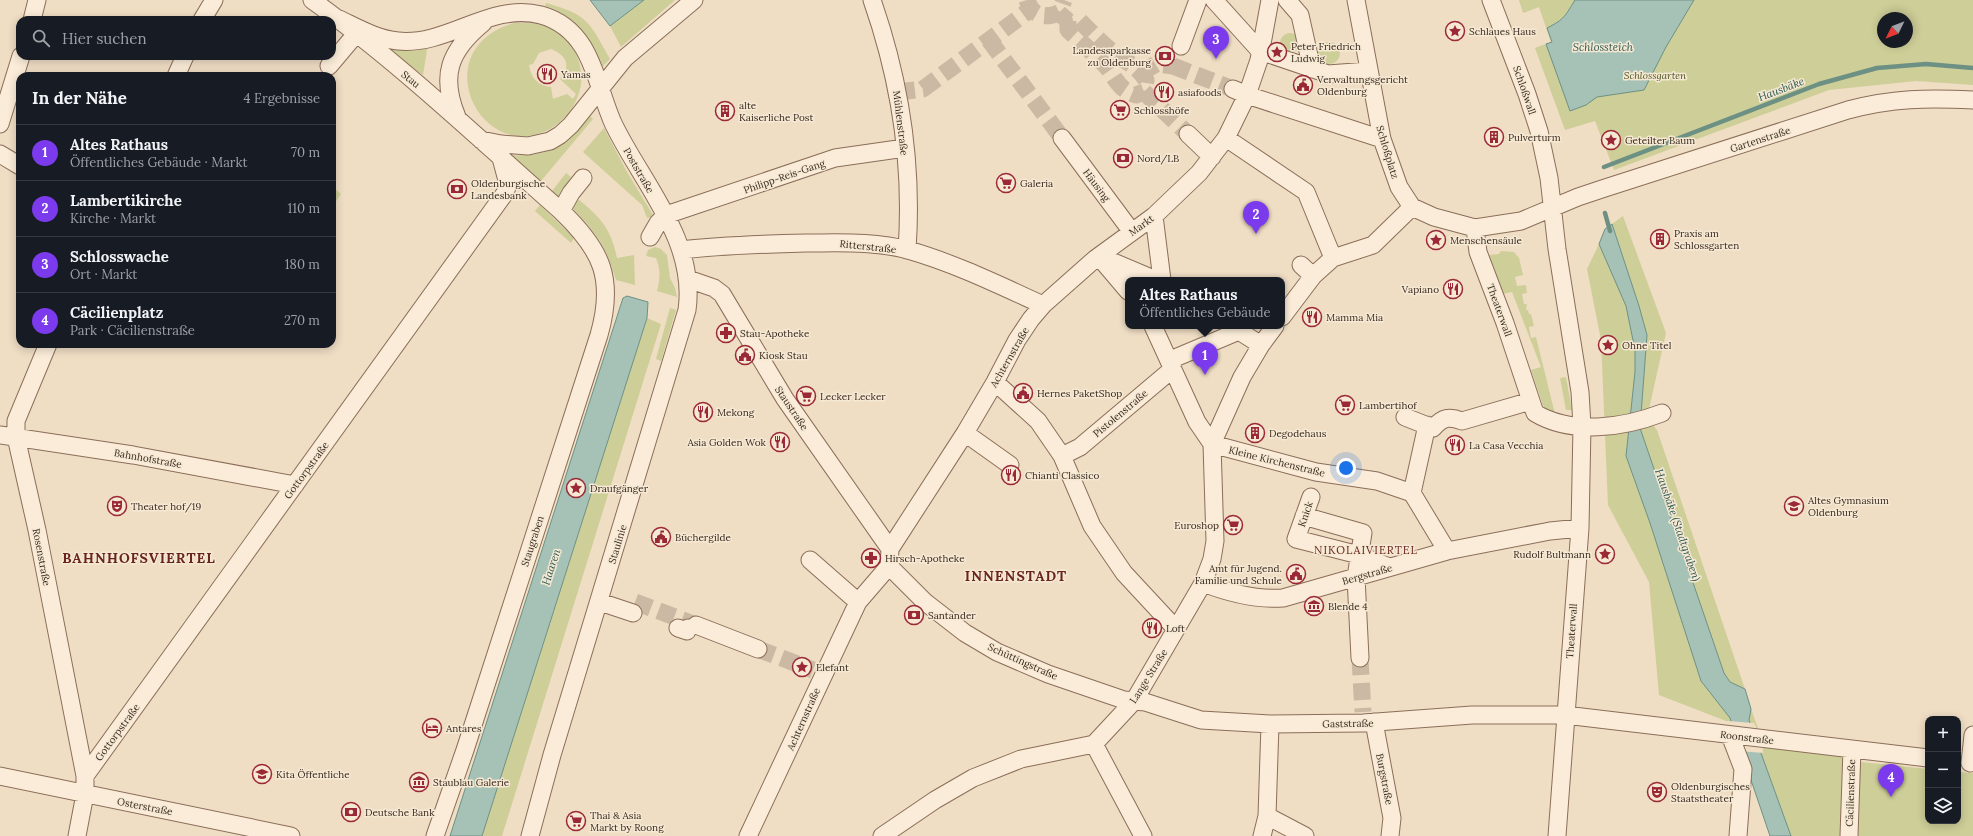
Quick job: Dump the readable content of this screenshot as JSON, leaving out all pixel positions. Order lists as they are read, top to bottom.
{
  "streets": {
    "street": [
      "Stau",
      "Schloßwall",
      "Mühlenstraße",
      "Gartenstraße",
      "Schloßplatz",
      "Poststraße",
      "Philipp-Reis-Gang",
      "Häusing",
      "Markt",
      "Ritterstraße",
      "Theaterwall",
      "Achternstraße",
      "Staustraße",
      "Pistolenstraße",
      "Bahnhofstraße",
      "Kleine Kirchenstraße",
      "Gottorpstraße",
      "Knick",
      "Staugraben",
      "Staulinie",
      "Rosenstraße",
      "Bergstraße",
      "Schüttingstraße",
      "Lange Straße",
      "Gaststraße",
      "Roonstraße",
      "Burgstraße",
      "Cäcilienstraße",
      "Osterstraße"
    ]
  },
  "crossings": [
    ["Stau", "Poststraße"],
    ["Stau", "Gottorpstraße"],
    ["Stau", "Staugraben"],
    ["Schloßwall", "Gartenstraße"],
    ["Schloßwall", "Theaterwall"],
    ["Mühlenstraße", "Philipp-Reis-Gang"],
    ["Mühlenstraße", "Ritterstraße"],
    ["Gartenstraße", "Theaterwall"],
    ["Poststraße", "Philipp-Reis-Gang"],
    ["Poststraße", "Ritterstraße"],
    ["Poststraße", "Staulinie"],
    ["Philipp-Reis-Gang", "Ritterstraße"],
    ["Häusing", "Markt"],
    ["Markt", "Achternstraße"],
    ["Ritterstraße", "Achternstraße"],
    ["Ritterstraße", "Staulinie"],
    ["Theaterwall", "Bergstraße"],
    ["Theaterwall", "Gaststraße"],
    ["Theaterwall", "Roonstraße"],
    ["Achternstraße", "Staustraße"],
    ["Achternstraße", "Schüttingstraße"],
    ["Staustraße", "Staulinie"],
    ["Bahnhofstraße", "Gottorpstraße"],
    ["Bahnhofstraße", "Rosenstraße"],
    ["Kleine Kirchenstraße", "Lange Straße"],
    ["Gottorpstraße", "Rosenstraße"],
    ["Knick", "Bergstraße"],
    ["Rosenstraße", "Osterstraße"],
    ["Bergstraße", "Lange Straße"],
    ["Schüttingstraße", "Lange Straße"],
    ["Schüttingstraße", "Gaststraße"],
    ["Lange Straße", "Gaststraße"],
    ["Gaststraße", "Roonstraße"],
    ["Gaststraße", "Burgstraße"],
    ["Roonstraße", "Cäcilienstraße"]
  ],
  "districts": ["NIKOLAIVIERTEL", "BAHNHOFSVIERTEL", "INNENSTADT"],
  "water": [
    "Schlossteich",
    "Hausbäke",
    "Hausbäke (Stadtgraben)",
    "Haaren"
  ],
  "parks": ["Schlossgarten"],
  "places": {
    "place": [
      "Schlaues Haus",
      "Peter Friedrich Ludwig",
      "Geteilter Baum",
      "Menschensäule",
      "Ohne Titel",
      "Draufgänger",
      "Rudolf Bultmann",
      "Elefant"
    ],
    "bank": [
      "Landessparkasse zu Oldenburg",
      "Nord/LB",
      "Oldenburgische Landesbank",
      "Santander",
      "Deutsche Bank"
    ],
    "restaurant": [
      "Yamas",
      "asiafoods",
      "Vapiano",
      "Mamma Mia",
      "Mekong",
      "Asia Golden Wok",
      "La Casa Vecchia",
      "Chianti Classico",
      "Loft"
    ],
    "public building": [
      "Verwaltungsgericht Oldenburg",
      "Kiosk Stau",
      "Hernes PaketShop",
      "Büchergilde",
      "Amt für Jugend. Familie und Schule"
    ],
    "supermarket": [
      "Schlosshöfe",
      "Galeria",
      "Lecker Lecker",
      "Lambertihof",
      "Euroshop",
      "Thai & Asia Markt by Roong"
    ],
    "building": [
      "alte Kaiserliche Post",
      "Pulverturm",
      "Praxis am Schlossgarten",
      "Degodehaus"
    ],
    "pharmacy": ["Stau-Apotheke", "Hirsch-Apotheke"],
    "theatre": ["Theater hof/19", "Oldenburgisches Staatstheater"],
    "school or university": ["Altes Gymnasium Oldenburg", "Kita Öffentliche"],
    "museum": ["Blende 4", "Staublau Galerie"],
    "hotel": ["Antares"]
  },
  "north": "bottom left",
  "page": {
    "search": "Hier suchen",
    "pins": [
      "3",
      "2",
      "1",
      "4"
    ],
    "heading": ["In der Nähe", "4 Ergebnisse"],
    "list": [
      {
        "mark": "1",
        "name": "Altes Rathaus",
        "note": "Öffentliches Gebäude · Markt",
        "value": "70 m"
      },
      {
        "mark": "2",
        "name": "Lambertikirche",
        "note": "Kirche · Markt",
        "value": "110 m"
      },
      {
        "mark": "3",
        "name": "Schlosswache",
        "note": "Ort · Markt",
        "value": "180 m"
      },
      {
        "mark": "4",
        "name": "Cäcilienplatz",
        "note": "Park · Cäcilienstraße",
        "value": "270 m"
      }
    ],
    "popup": ["Altes Rathaus", "Öffentliches Gebäude"],
    "map_buttons": ["+", "−"]
  }
}
